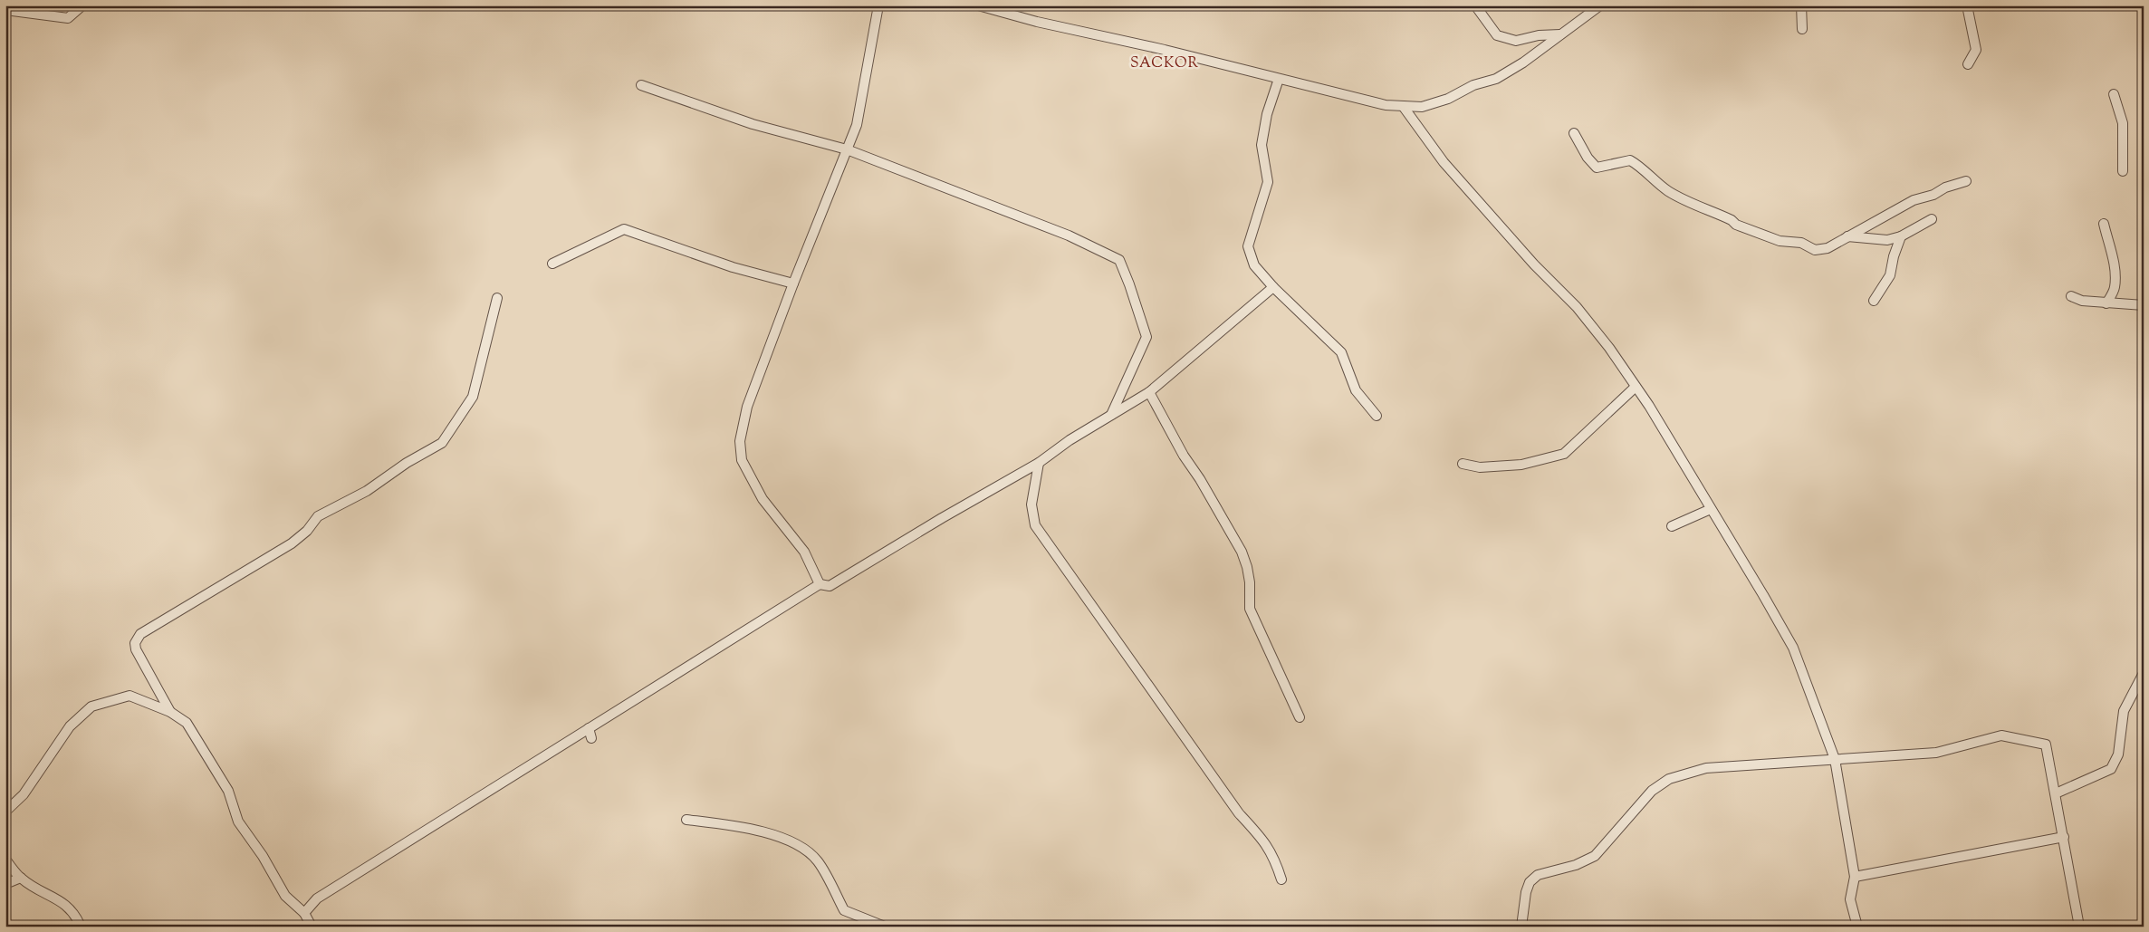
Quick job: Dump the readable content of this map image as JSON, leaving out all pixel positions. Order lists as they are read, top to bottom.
{
  "districts": ["SACKOR"]
}
